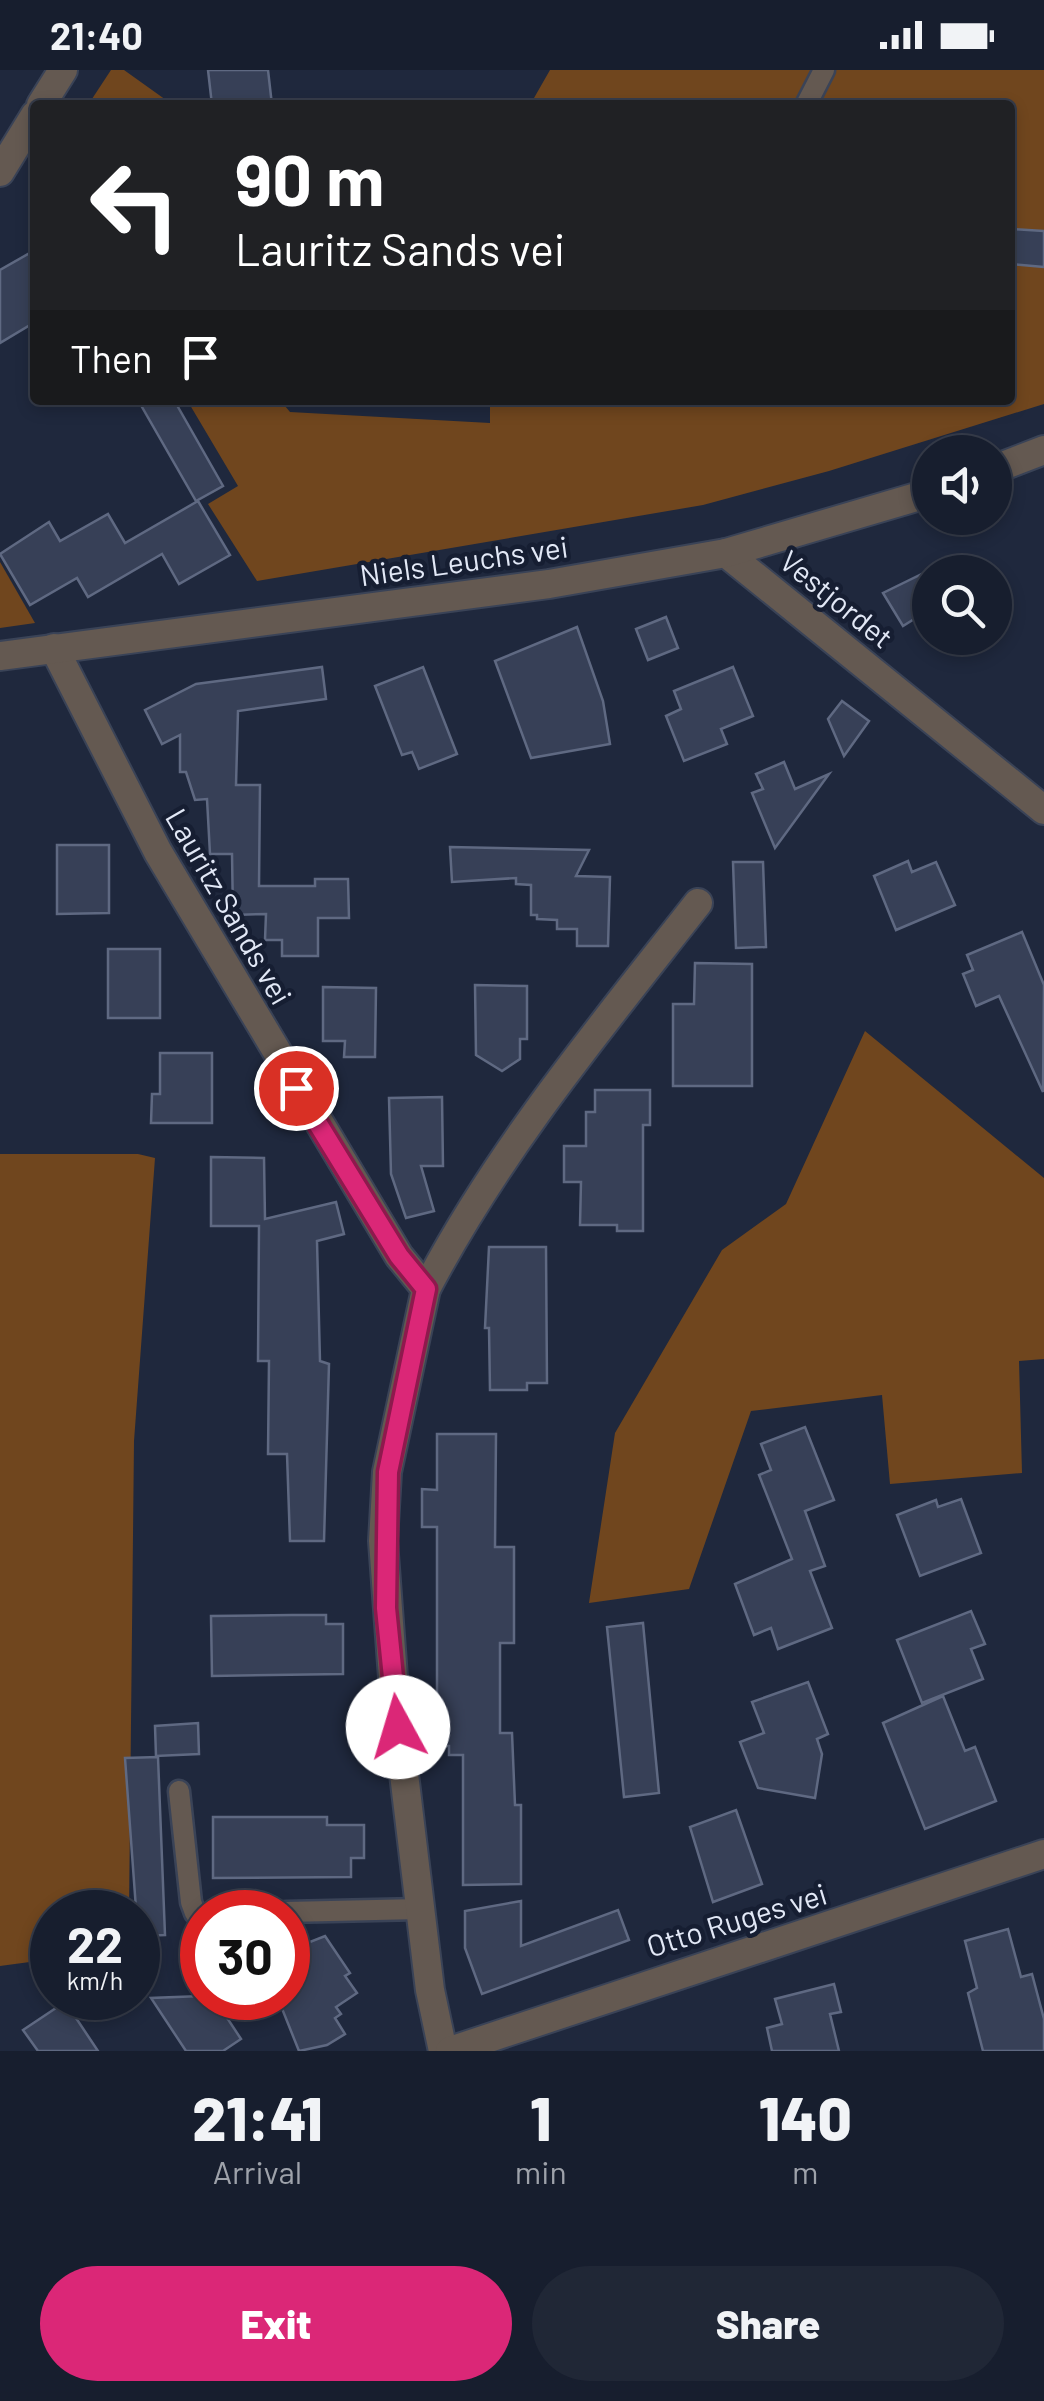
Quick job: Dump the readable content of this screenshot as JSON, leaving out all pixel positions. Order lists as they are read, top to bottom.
{
  "streets": {
    "street": [
      "Niels Leuchs vei",
      "Vestjordet",
      "Lauritz Sands vei",
      "Otto Ruges vei"
    ]
  },
  "crossings": [
    ["Niels Leuchs vei", "Vestjordet"],
    ["Niels Leuchs vei", "Lauritz Sands vei"]
  ],
  "page": {
    "status": "21:40",
    "turn": ["90 m", "Lauritz Sands vei"],
    "then": "Then",
    "speed": "22 km/h",
    "limit": "30",
    "eta": [
      "21:41",
      "Arrival",
      "1",
      "min",
      "140",
      "m"
    ],
    "buttons": ["Exit", "Share"]
  }
}
